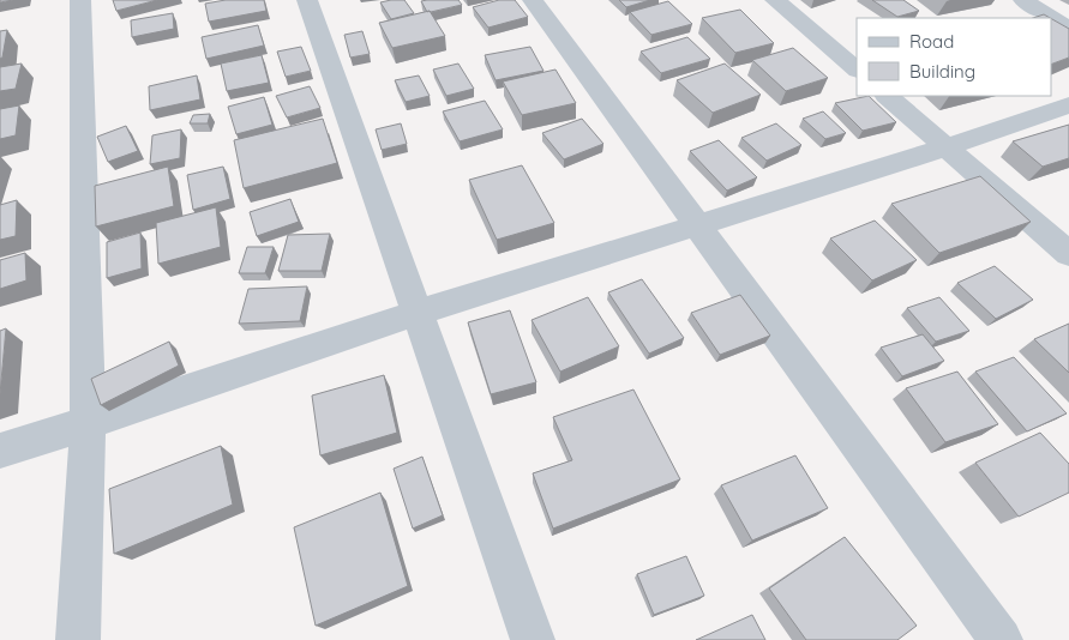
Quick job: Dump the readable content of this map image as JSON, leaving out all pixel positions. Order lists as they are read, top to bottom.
{
  "legend": ["Road", "Building"]
}
